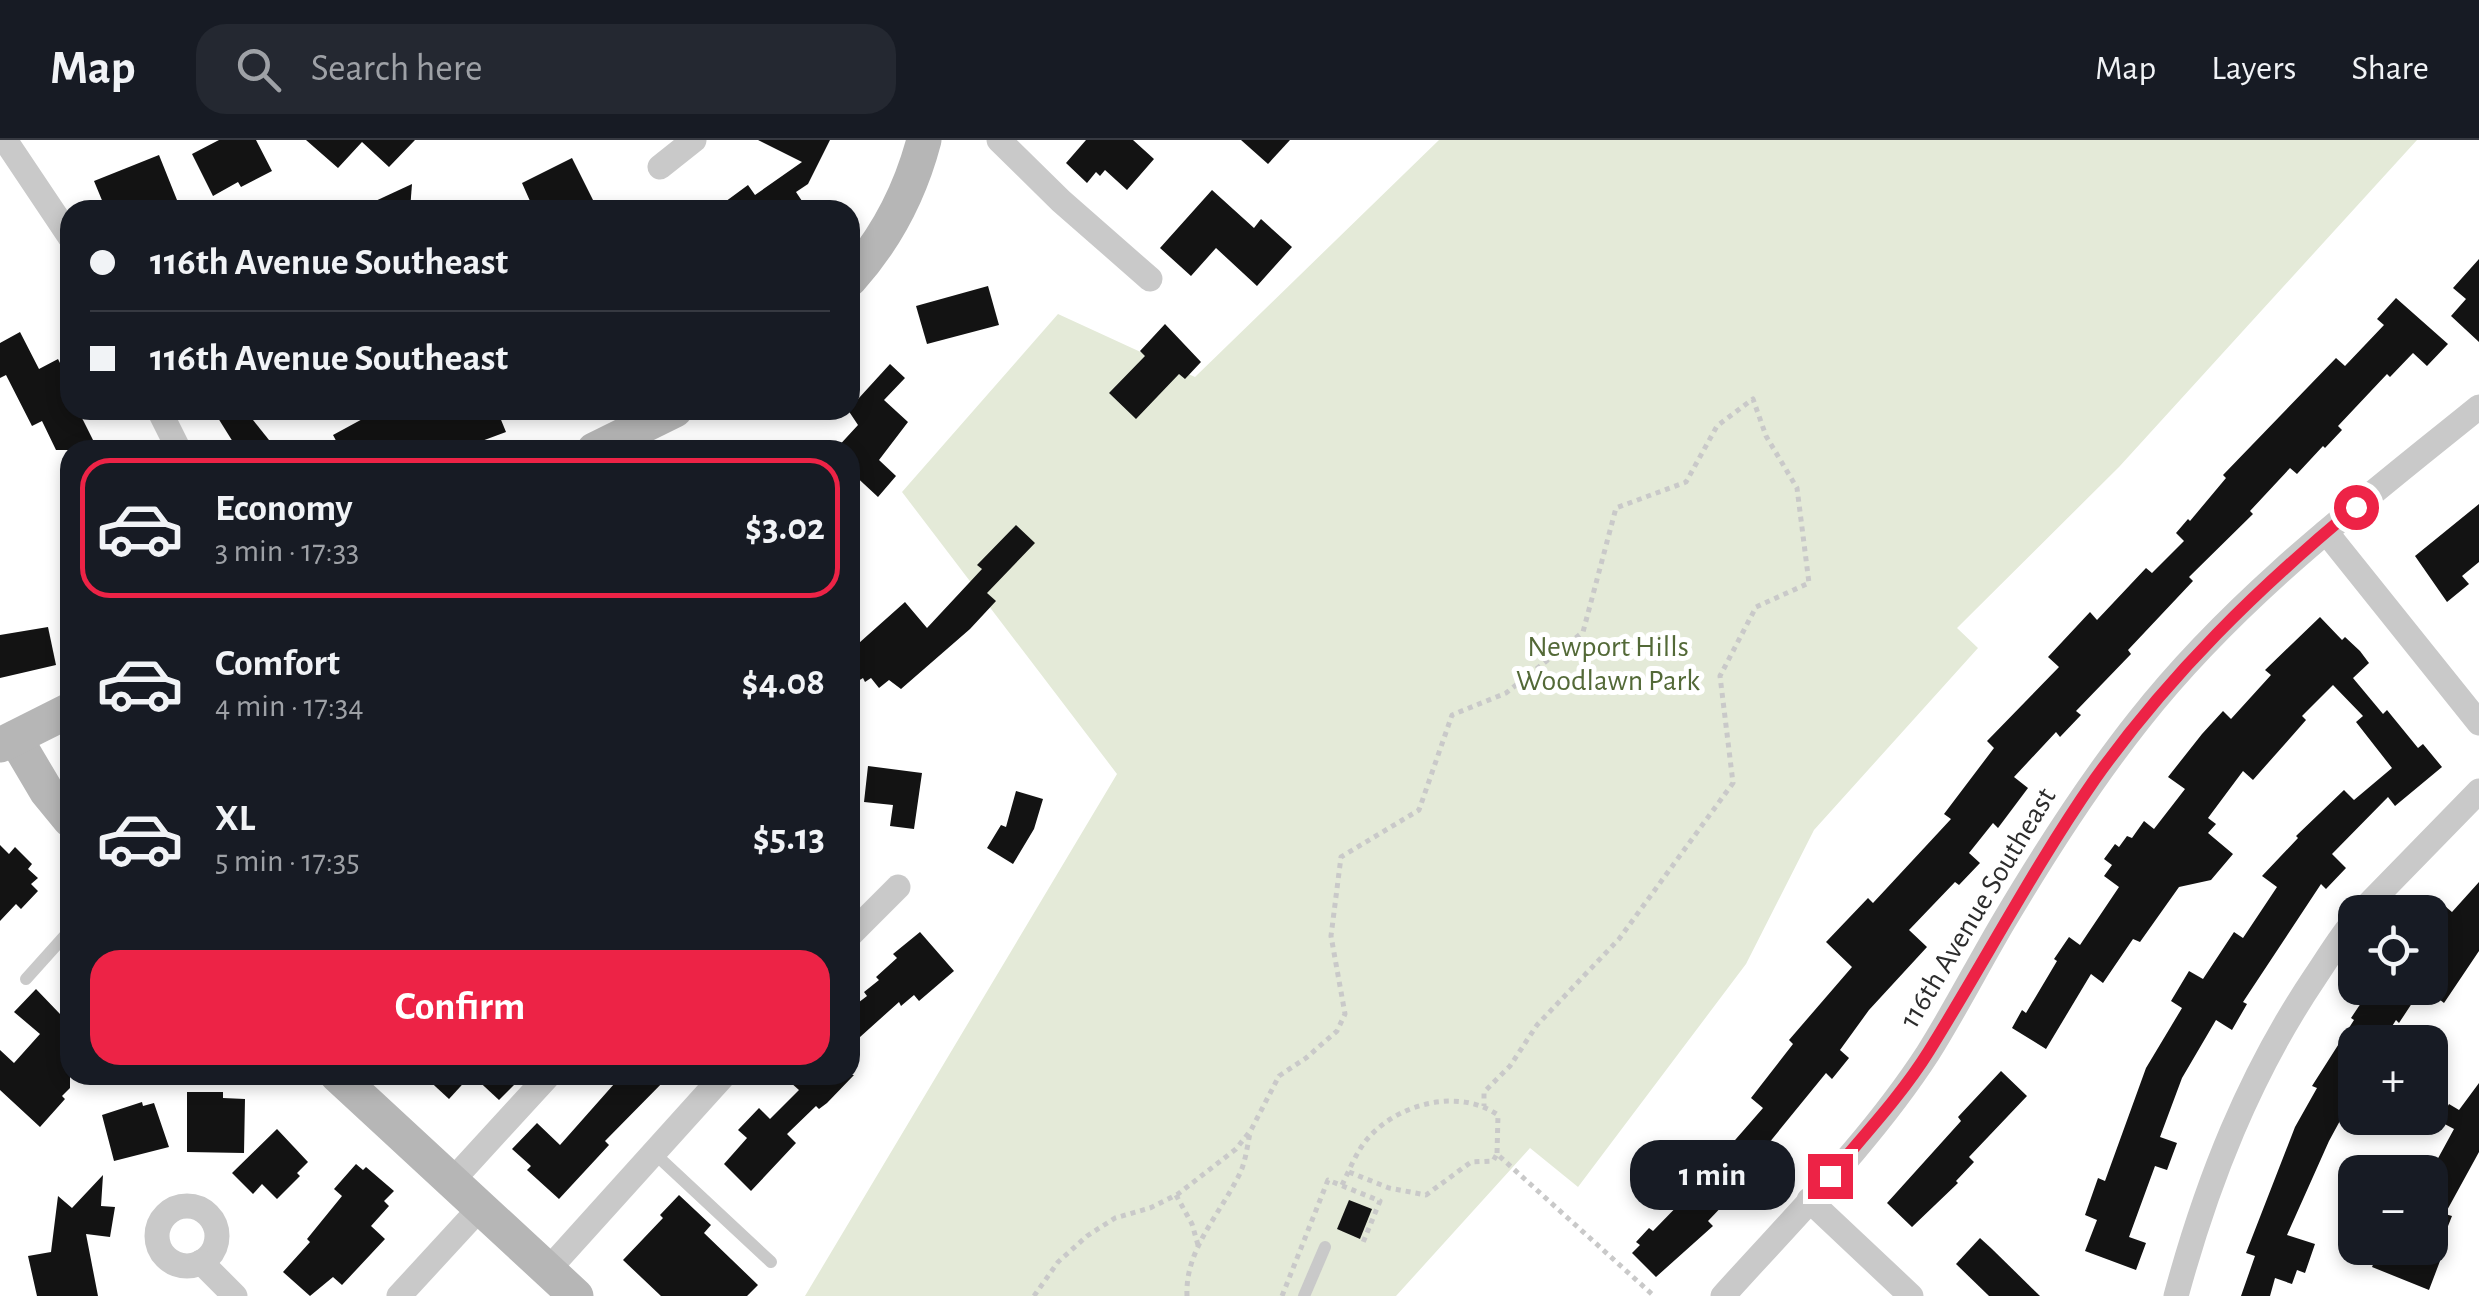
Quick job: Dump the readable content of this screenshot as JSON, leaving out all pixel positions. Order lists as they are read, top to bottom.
{
  "streets": {
    "street": ["116th Avenue Southeast"]
  },
  "parks": ["Newport Hills Woodlawn Park"],
  "page": {
    "header": "Map",
    "search": "Search here",
    "nav": ["Map", "Layers", "Share"],
    "banner": ["116th Avenue Southeast", "116th Avenue Southeast"],
    "list": [
      {
        "name": "Economy",
        "note": "3 min · 17:33",
        "value": "$3.02"
      },
      {
        "name": "Comfort",
        "note": "4 min · 17:34",
        "value": "$4.08"
      },
      {
        "name": "XL",
        "note": "5 min · 17:35",
        "value": "$5.13"
      }
    ],
    "map_buttons": ["+", "−"],
    "buttons": "Confirm",
    "bubble": "1 min"
  }
}
